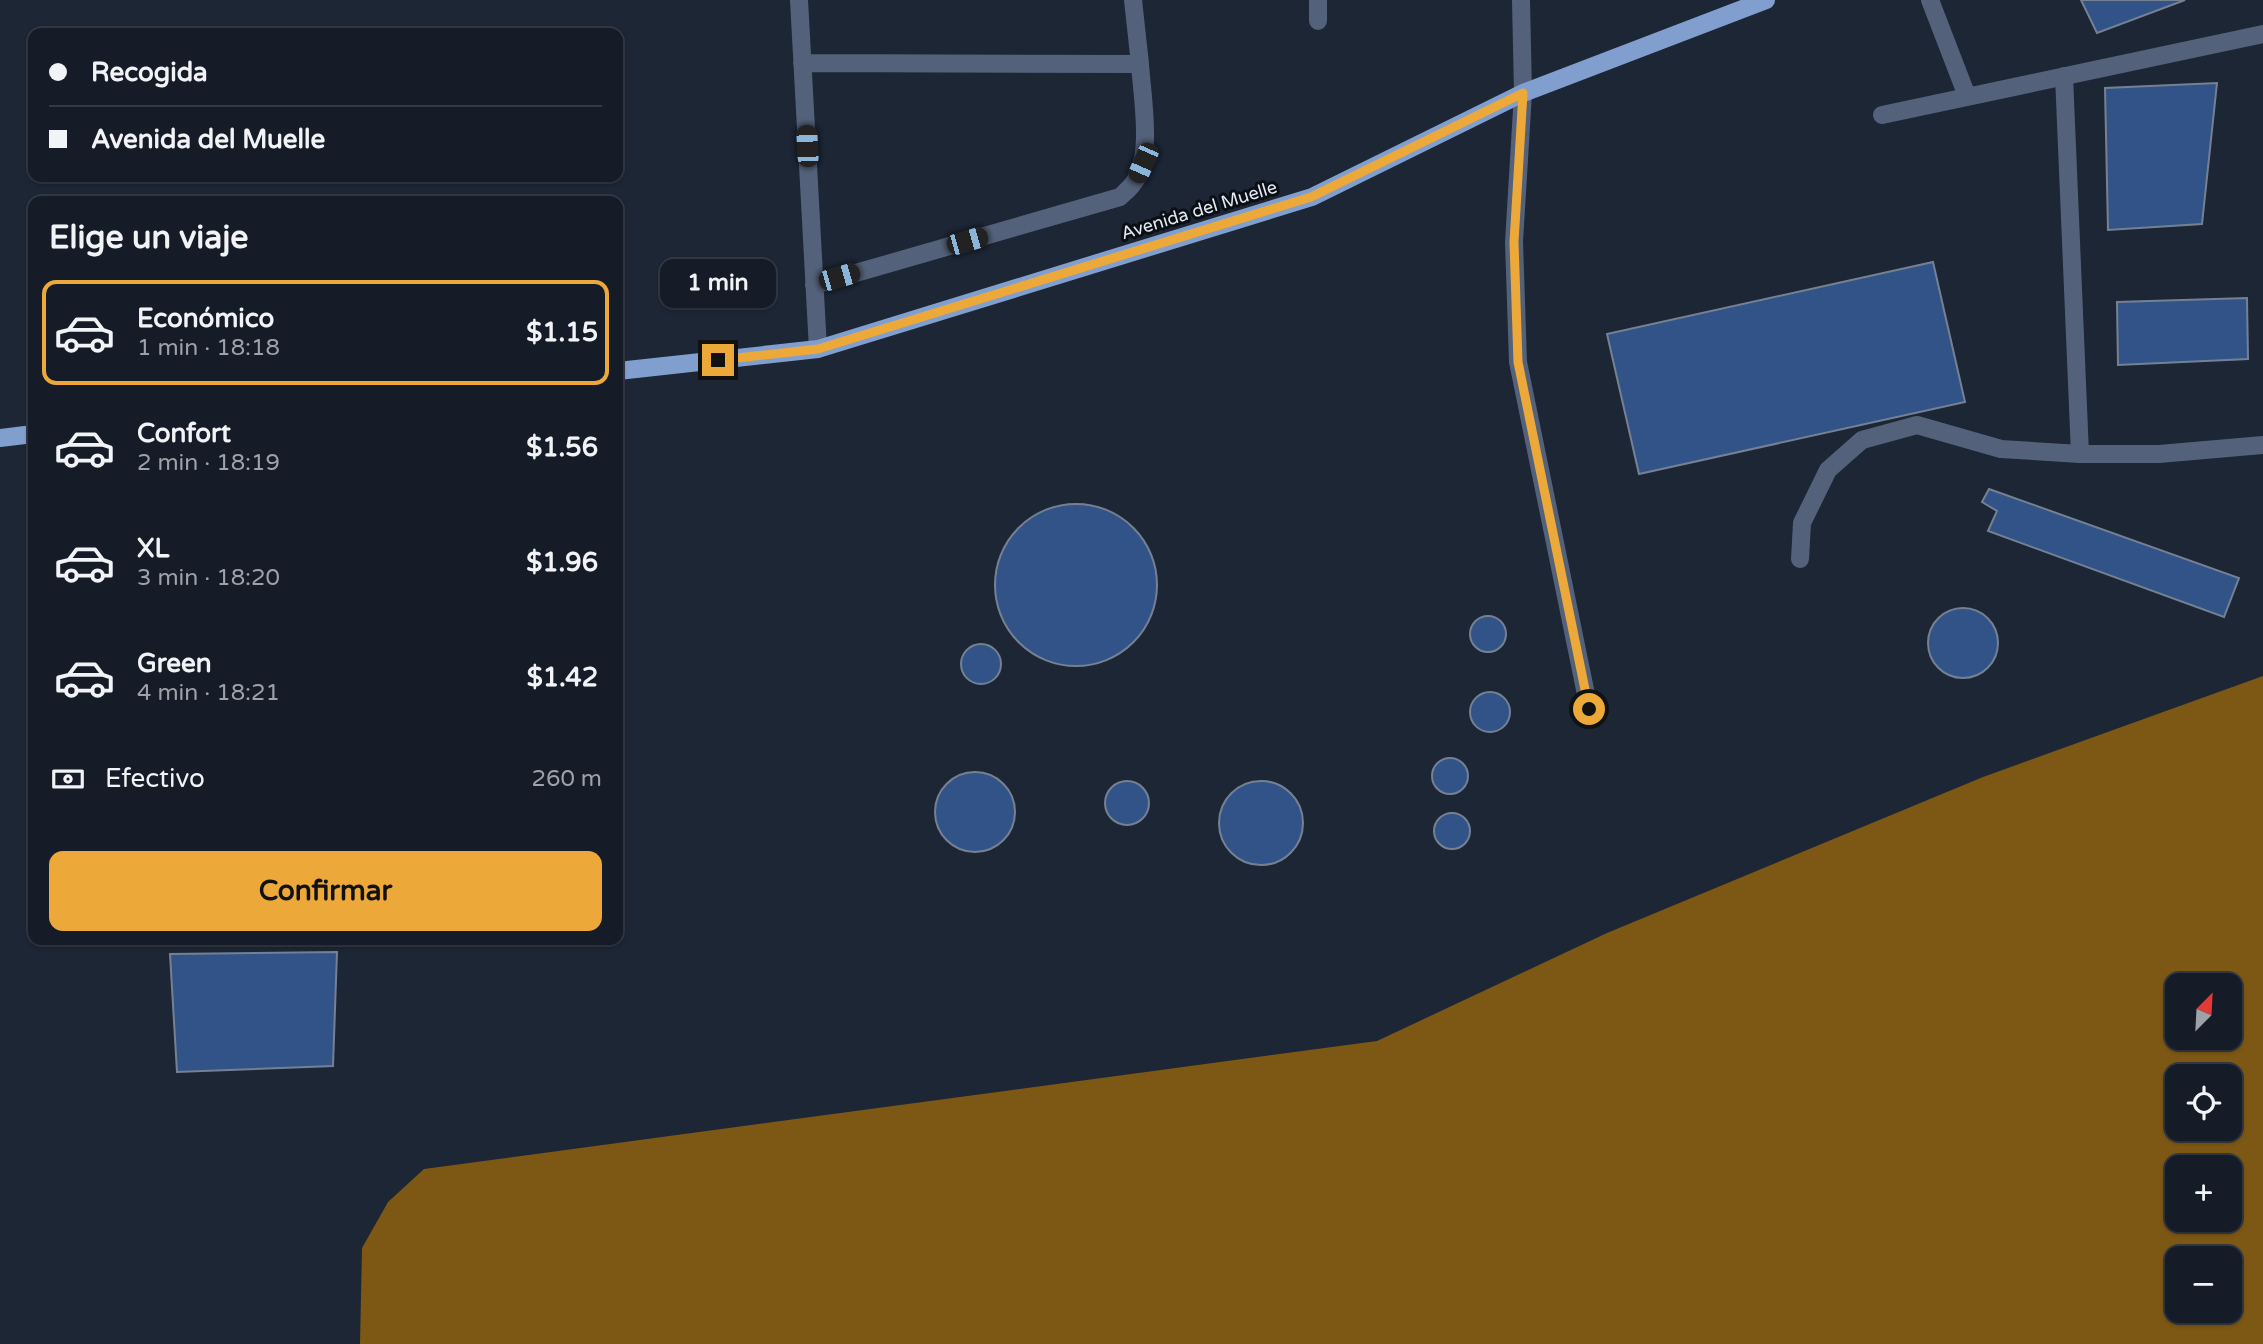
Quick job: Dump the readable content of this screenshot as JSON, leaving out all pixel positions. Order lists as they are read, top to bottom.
{
  "streets": {
    "main road": ["Avenida del Muelle"]
  },
  "north": "top right",
  "page": {
    "banner": ["Recogida", "Avenida del Muelle"],
    "heading": "Elige un viaje",
    "bubble": "1 min",
    "list": [
      {
        "name": "Económico",
        "note": "1 min · 18:18",
        "value": "$1.15"
      },
      {
        "name": "Confort",
        "note": "2 min · 18:19",
        "value": "$1.56"
      },
      {
        "name": "XL",
        "note": "3 min · 18:20",
        "value": "$1.96"
      },
      {
        "name": "Green",
        "note": "4 min · 18:21",
        "value": "$1.42"
      }
    ],
    "pay": ["Efectivo", "260 m"],
    "buttons": "Confirmar",
    "map_buttons": ["+", "−"]
  }
}
